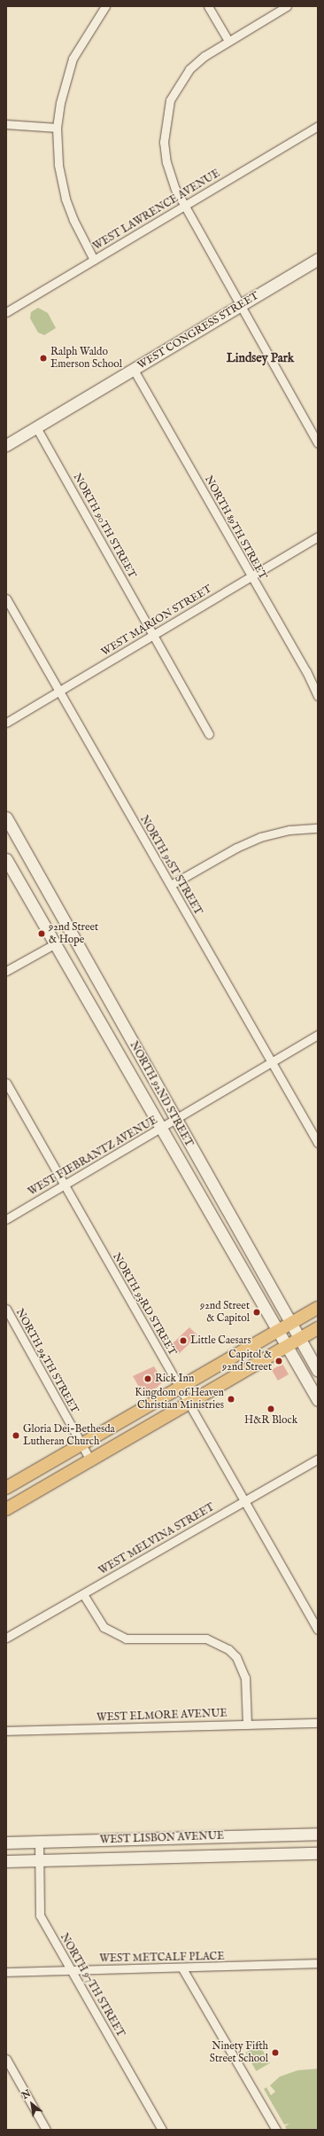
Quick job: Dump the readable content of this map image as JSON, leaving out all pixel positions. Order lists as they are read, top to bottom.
{
  "streets": {
    "main road": ["WEST CONGRESS STREET", "NORTH 92ND STREET", "WEST LISBON AVENUE"],
    "street": [
      "WEST LAWRENCE AVENUE",
      "NORTH 90TH STREET",
      "NORTH 89TH STREET",
      "WEST MARION STREET",
      "NORTH 91ST STREET",
      "WEST FIEBRANTZ AVENUE",
      "NORTH 93RD STREET",
      "NORTH 94TH STREET",
      "WEST MELVINA STREET",
      "WEST ELMORE AVENUE",
      "WEST METCALF PLACE",
      "NORTH 97TH STREET"
    ]
  },
  "crossings": [
    ["WEST CONGRESS STREET", "NORTH 90TH STREET"],
    ["WEST CONGRESS STREET", "NORTH 89TH STREET"],
    ["NORTH 90TH STREET", "WEST MARION STREET"],
    ["NORTH 89TH STREET", "WEST MARION STREET"],
    ["WEST MARION STREET", "NORTH 91ST STREET"],
    ["NORTH 91ST STREET", "WEST FIEBRANTZ AVENUE"],
    ["NORTH 92ND STREET", "WEST FIEBRANTZ AVENUE"],
    ["WEST FIEBRANTZ AVENUE", "NORTH 93RD STREET"],
    ["NORTH 93RD STREET", "WEST MELVINA STREET"],
    ["WEST LISBON AVENUE", "NORTH 97TH STREET"],
    ["WEST METCALF PLACE", "NORTH 97TH STREET"]
  ],
  "districts": ["Lindsey Park"],
  "places": [
    "Ralph Waldo Emerson School",
    "92nd Street & Hope",
    "92nd Street & Capitol",
    "Little Caesars",
    "Capitol & 92nd Street",
    "Rick Inn",
    "Kingdom of Heaven Christian Ministries",
    "H&R Block",
    "Gloria Dei-Bethesda Lutheran Church",
    "Ninety Fifth Street School"
  ],
  "north": "top left"
}
